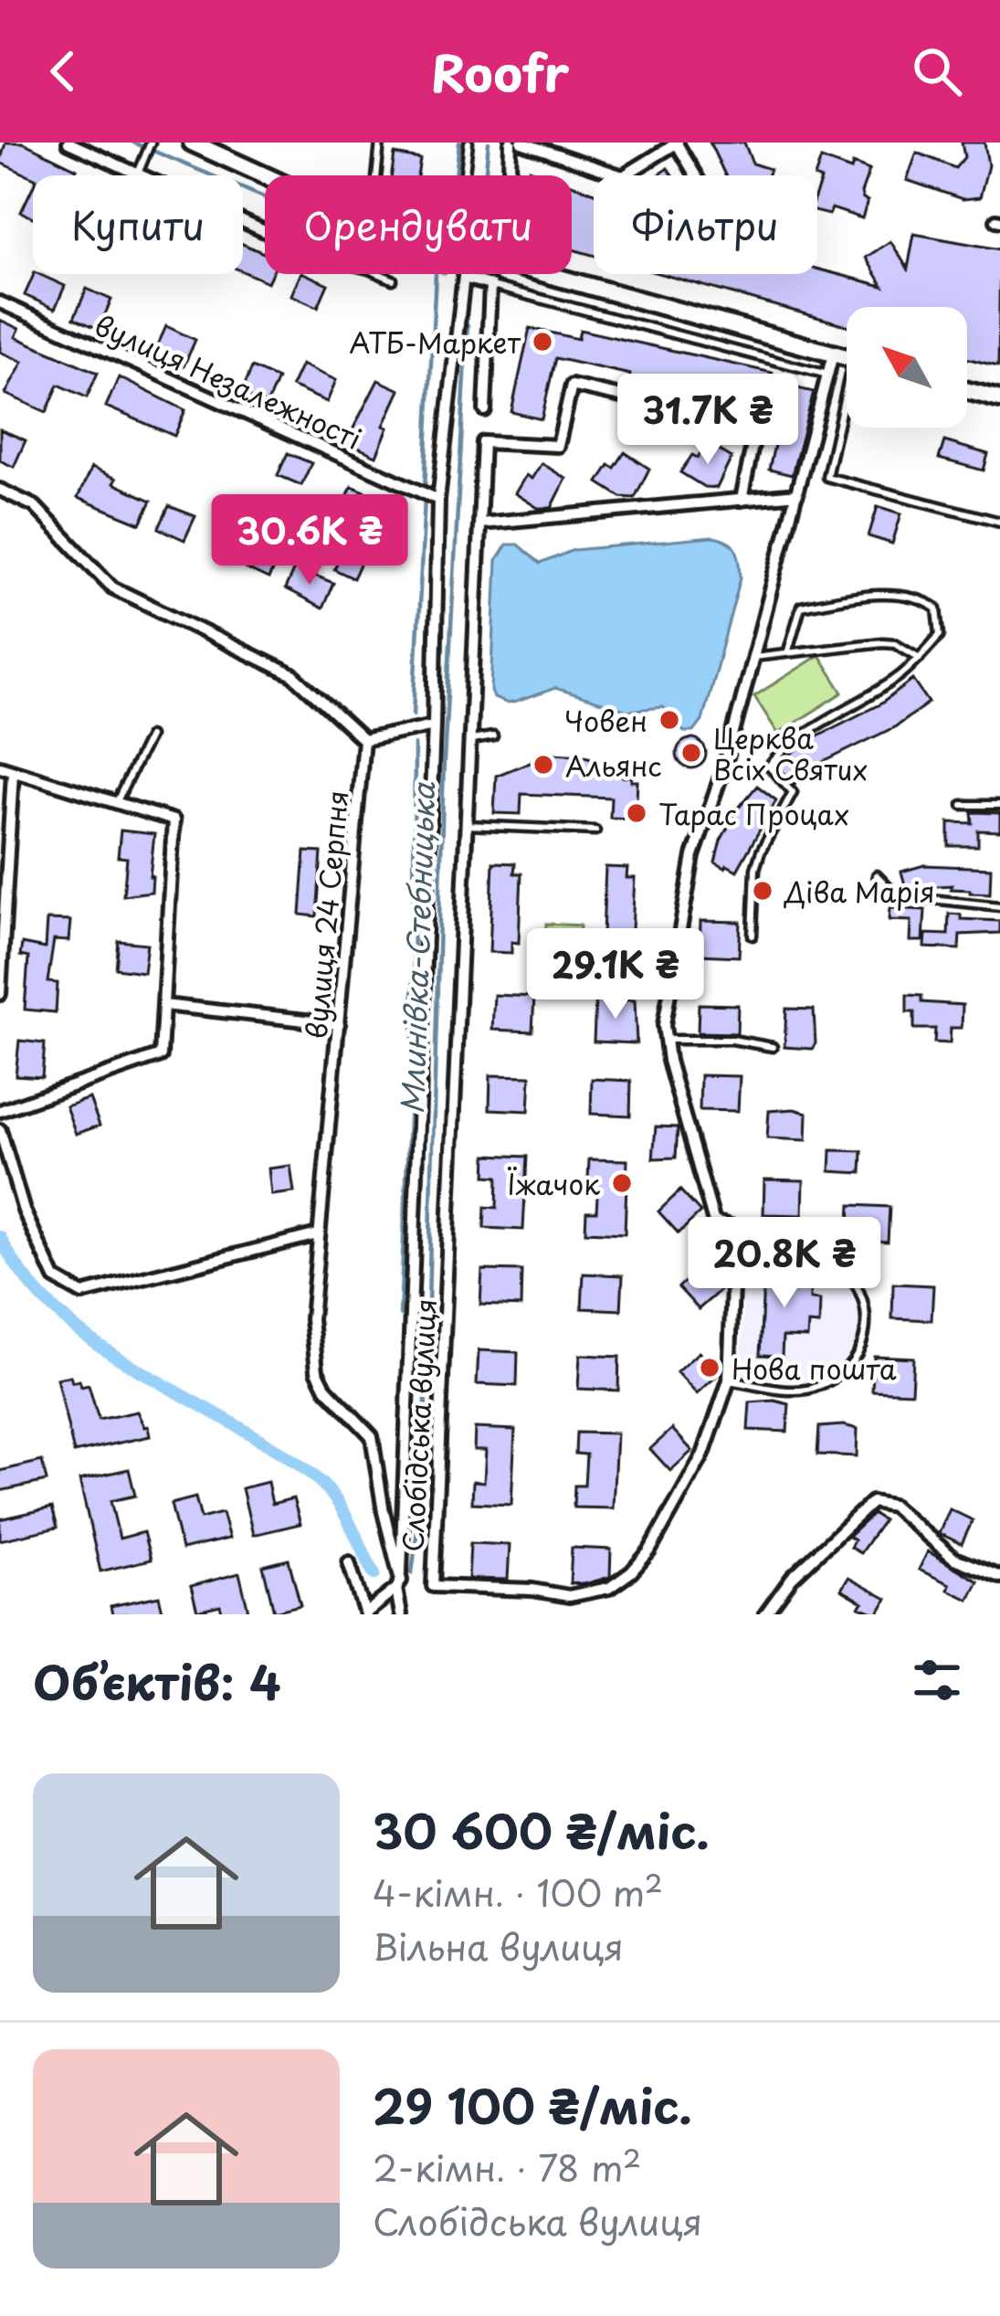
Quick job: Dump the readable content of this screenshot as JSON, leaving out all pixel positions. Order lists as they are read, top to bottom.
{
  "streets": {
    "street": ["вулиця Незалежності", "вулиця 24 Серпня", "Слобідська вулиця"]
  },
  "water": ["Млинівка-Стебницька"],
  "places": [
    "АТБ-Маркет",
    "Човен",
    "Церква Всіх Святих",
    "Альянс",
    "Тарас Процах",
    "Діва Марія",
    "Їжачок",
    "Нова пошта"
  ],
  "north": "top left",
  "page": {
    "header": "Roofr",
    "chip": ["Купити", "Орендувати", "Фільтри"],
    "price": [
      "31.7K ₴",
      "30.6K ₴",
      "29.1K ₴",
      "20.8K ₴"
    ],
    "heading": "Об’єктів: 4",
    "list": [
      {
        "name": "30 600 ₴/міс.",
        "note": "4-кімн. · 100 m² · Вільна вулиця"
      },
      {
        "name": "29 100 ₴/міс.",
        "note": "2-кімн. · 78 m² · Слобідська вулиця"
      }
    ]
  }
}
